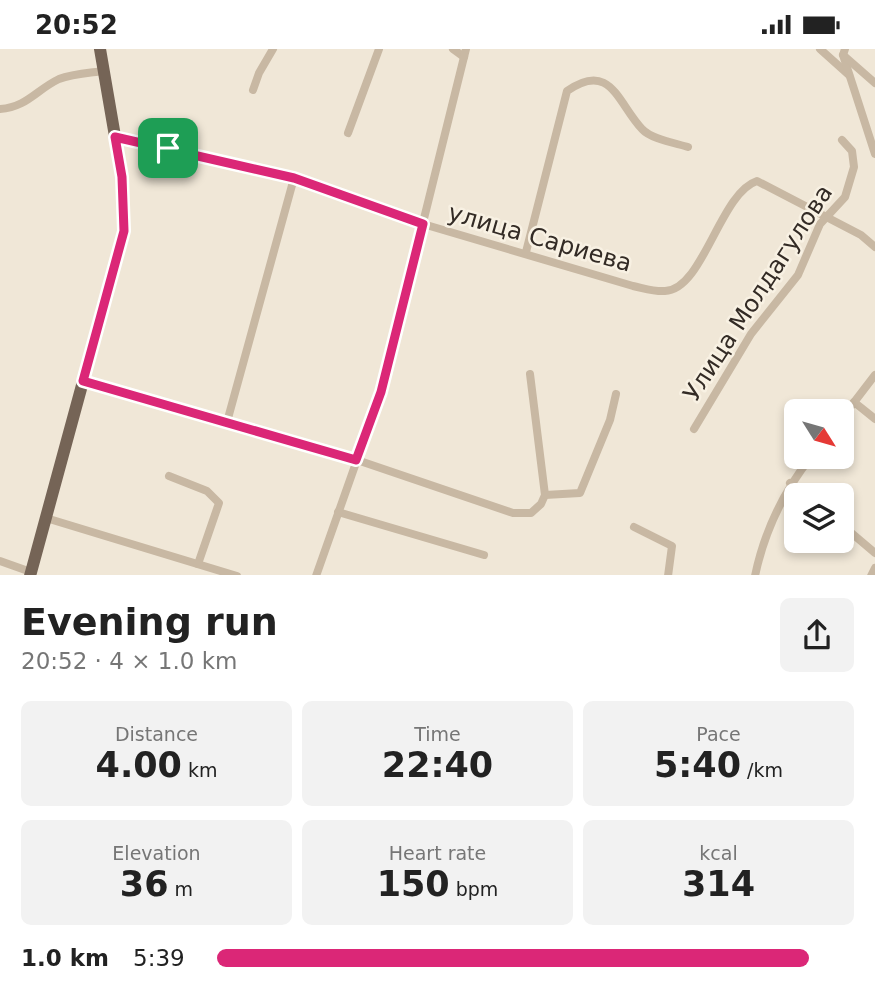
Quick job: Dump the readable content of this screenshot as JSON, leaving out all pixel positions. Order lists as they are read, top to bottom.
{
  "streets": {
    "street": ["улица Сариева", "Улица Молдагулова"]
  },
  "crossings": [
    ["улица Сариева", "Улица Молдагулова"]
  ],
  "north": "bottom right",
  "page": {
    "status": "20:52",
    "heading": ["Evening run", "20:52 · 4 × 1.0 km"],
    "stats": [
      ["Distance", "4.00 km"],
      ["Time", "22:40"],
      ["Pace", "5:40 /km"],
      ["Elevation", "36 m"],
      ["Heart rate", "150 bpm"],
      ["kcal", "314"]
    ],
    "list": [
      {
        "name": "1.0 km",
        "note": "5:39"
      }
    ]
  }
}
